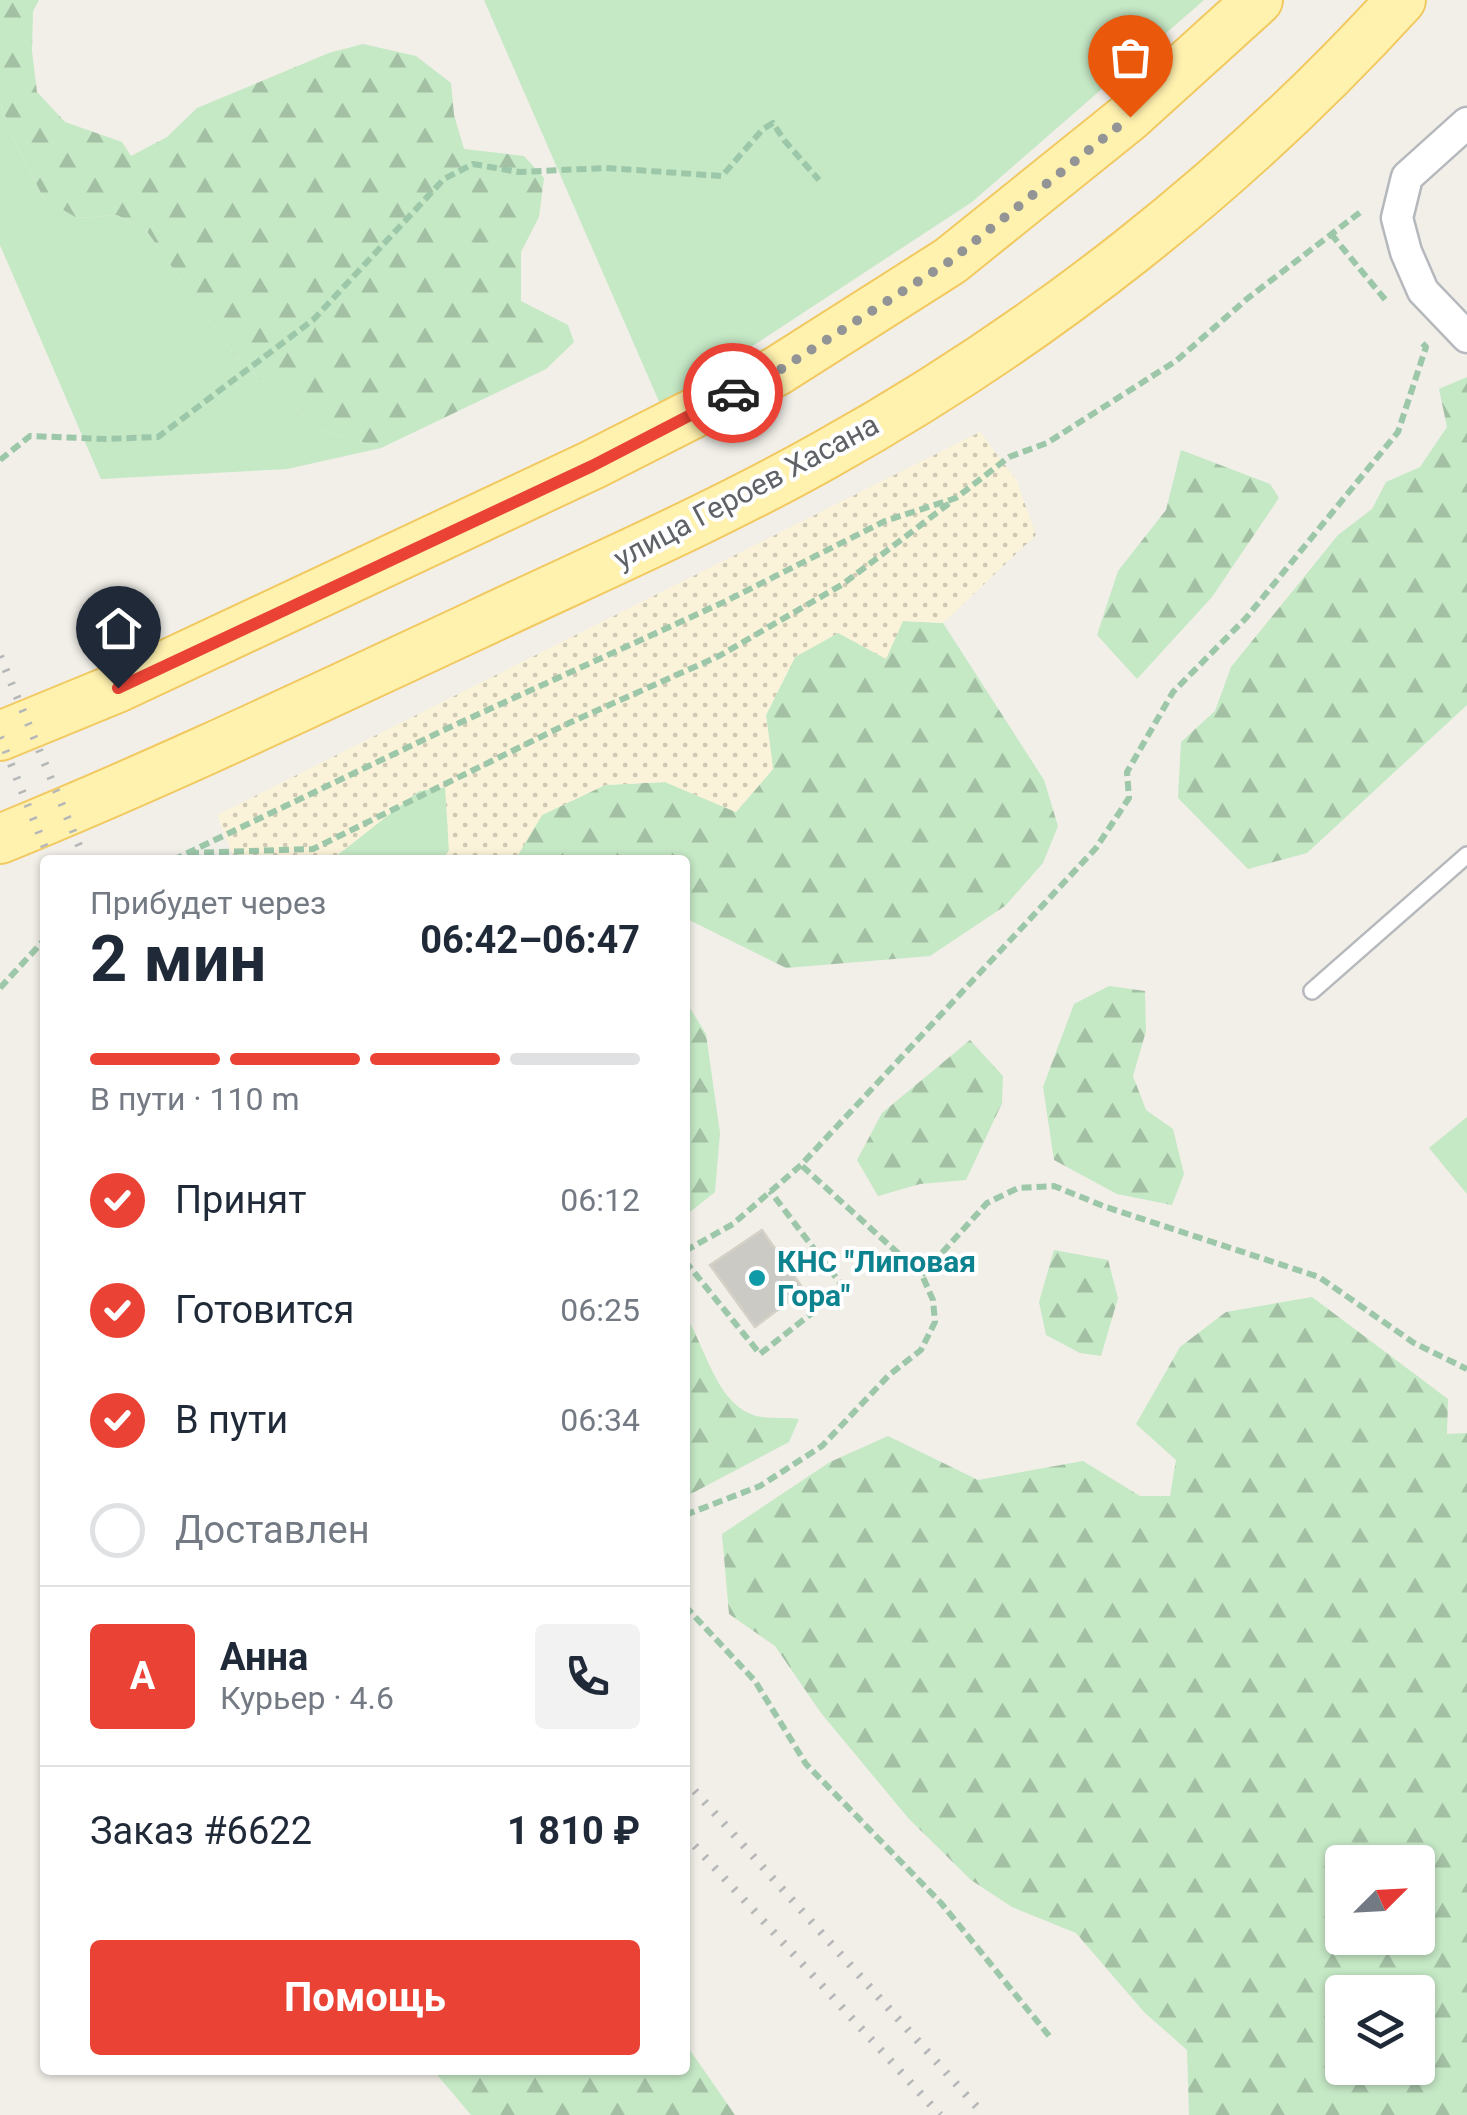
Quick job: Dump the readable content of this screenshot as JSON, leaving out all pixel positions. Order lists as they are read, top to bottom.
{
  "streets": {
    "main road": ["улица Героев Хасана"]
  },
  "places": ["КНС \"Липовая Гора\""],
  "north": "top right",
  "page": {
    "heading": ["2 мин", "Прибудет через", "06:42–06:47"],
    "panel": [
      "Анна",
      "Курьер · 4.6",
      "Заказ #6622",
      "1 810 ₽"
    ],
    "bar": "В пути · 110 m",
    "list": [
      ["Принят", "06:12"],
      ["Готовится", "06:25"],
      ["В пути", "06:34"],
      "Доставлен"
    ],
    "round": "А",
    "buttons": "Помощь"
  }
}
